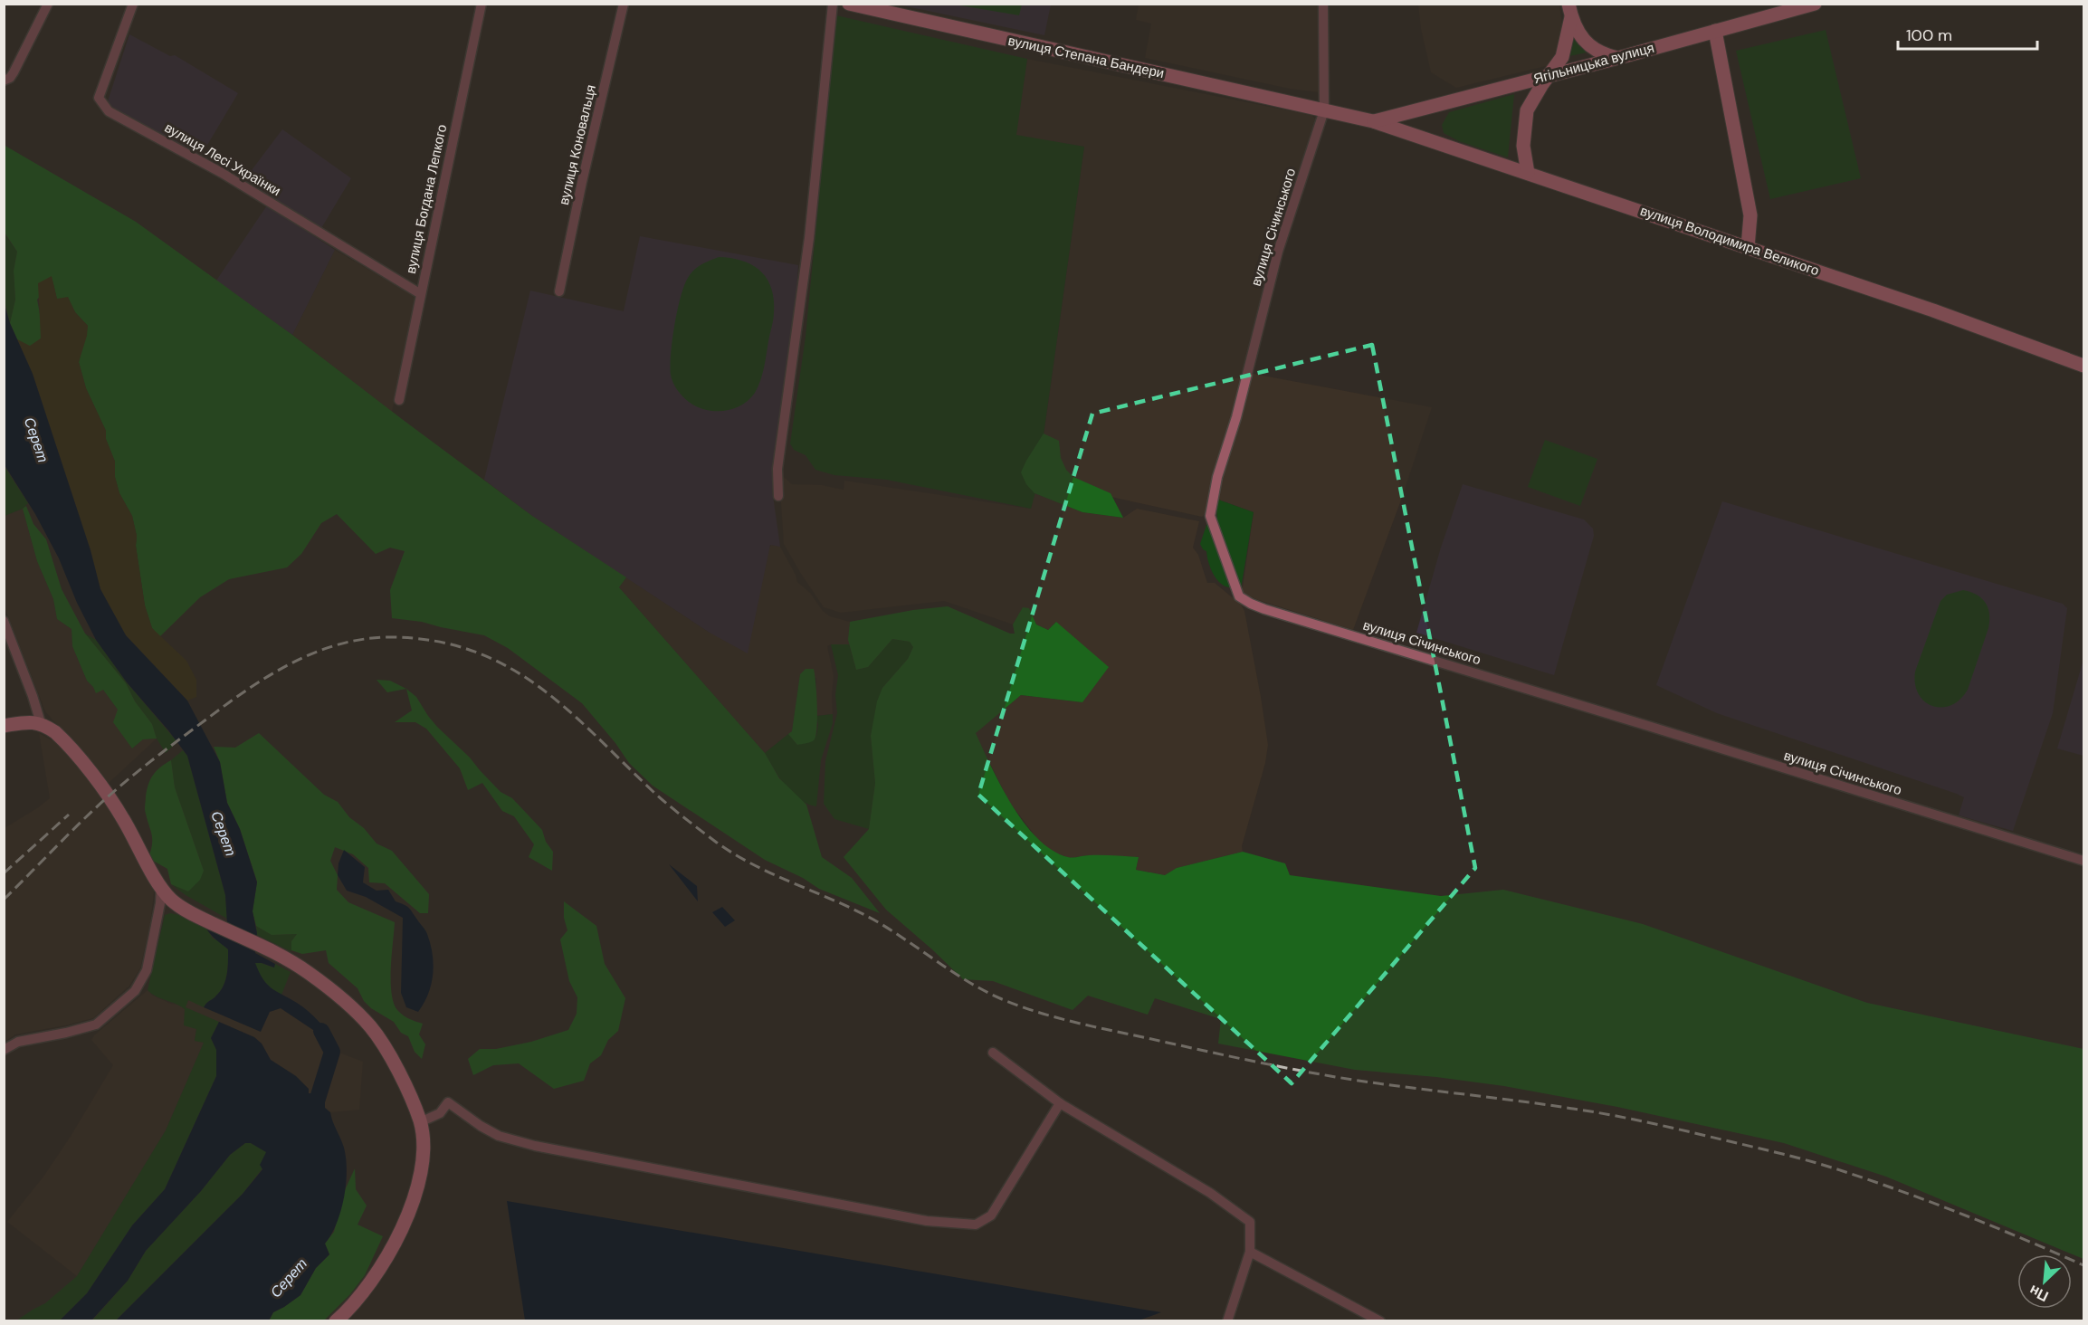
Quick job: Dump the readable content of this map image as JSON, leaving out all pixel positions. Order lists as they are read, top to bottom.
{
  "streets": {
    "street": [
      "вулиця Степана Бандери",
      "Ягільницька вулиця",
      "вулиця Коновальця",
      "вулиця Лесі Українки",
      "вулиця Богдана Лепкого",
      "вулиця Січинського",
      "вулиця Володимира Великого"
    ]
  },
  "crossings": [
    ["вулиця Степана Бандери", "Ягільницька вулиця"],
    ["вулиця Степана Бандери", "вулиця Січинського"],
    ["вулиця Степана Бандери", "вулиця Володимира Великого"],
    ["Ягільницька вулиця", "вулиця Володимира Великого"],
    ["вулиця Лесі Українки", "вулиця Богдана Лепкого"]
  ],
  "water": ["Серет"],
  "scale_bar": "100 m",
  "north": "bottom left"
}
